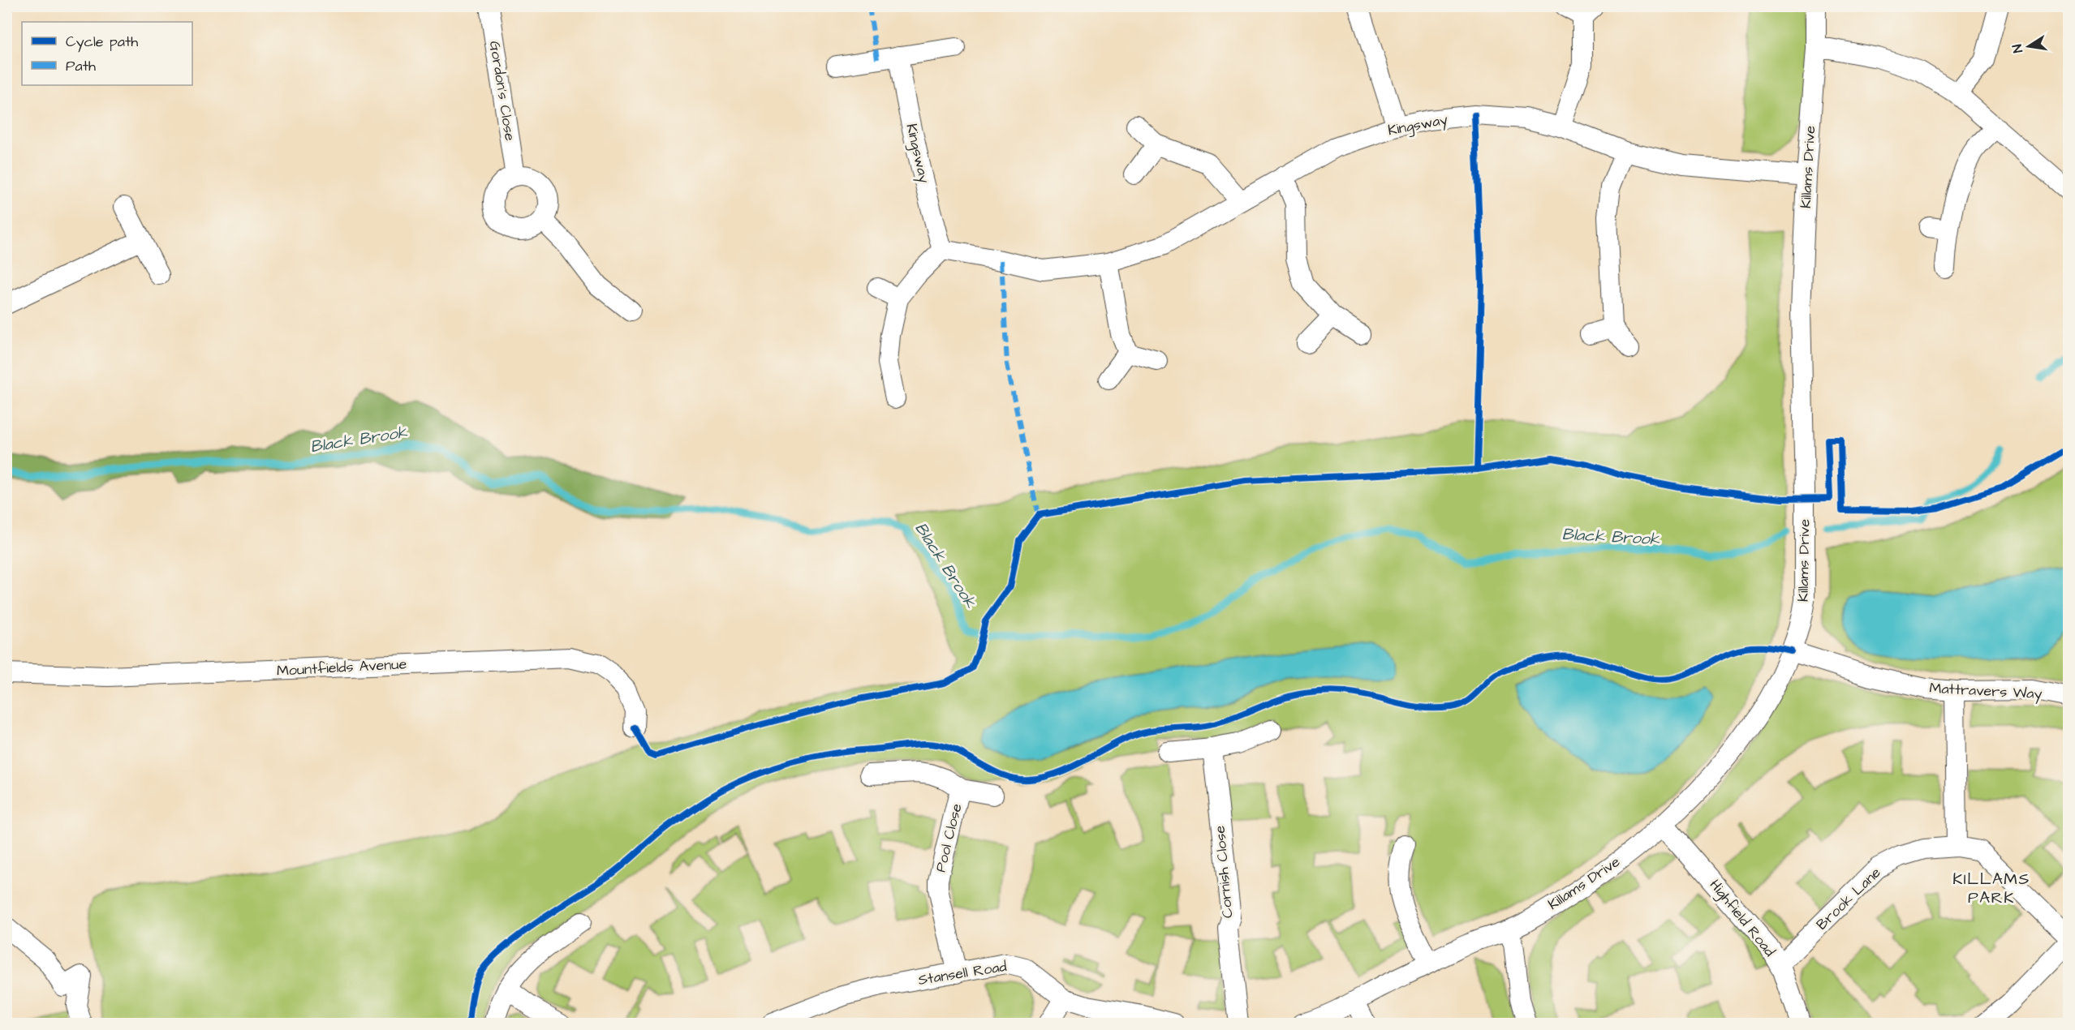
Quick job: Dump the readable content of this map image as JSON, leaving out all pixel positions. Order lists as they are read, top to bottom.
{
  "streets": {
    "street": [
      "Gordon's Close",
      "Kingsway",
      "Killams Drive",
      "Mountfields Avenue",
      "Mattravers Way",
      "Pool Close",
      "Cornish Close",
      "Brook Lane",
      "Highfield Road",
      "Stansell Road"
    ]
  },
  "crossings": [
    ["Kingsway", "Killams Drive"],
    ["Killams Drive", "Mattravers Way"],
    ["Killams Drive", "Highfield Road"],
    ["Pool Close", "Stansell Road"],
    ["Brook Lane", "Highfield Road"]
  ],
  "districts": ["KILLAMS PARK"],
  "water": ["Black Brook"],
  "legend": ["Cycle path", "Path"],
  "north": "left"
}
